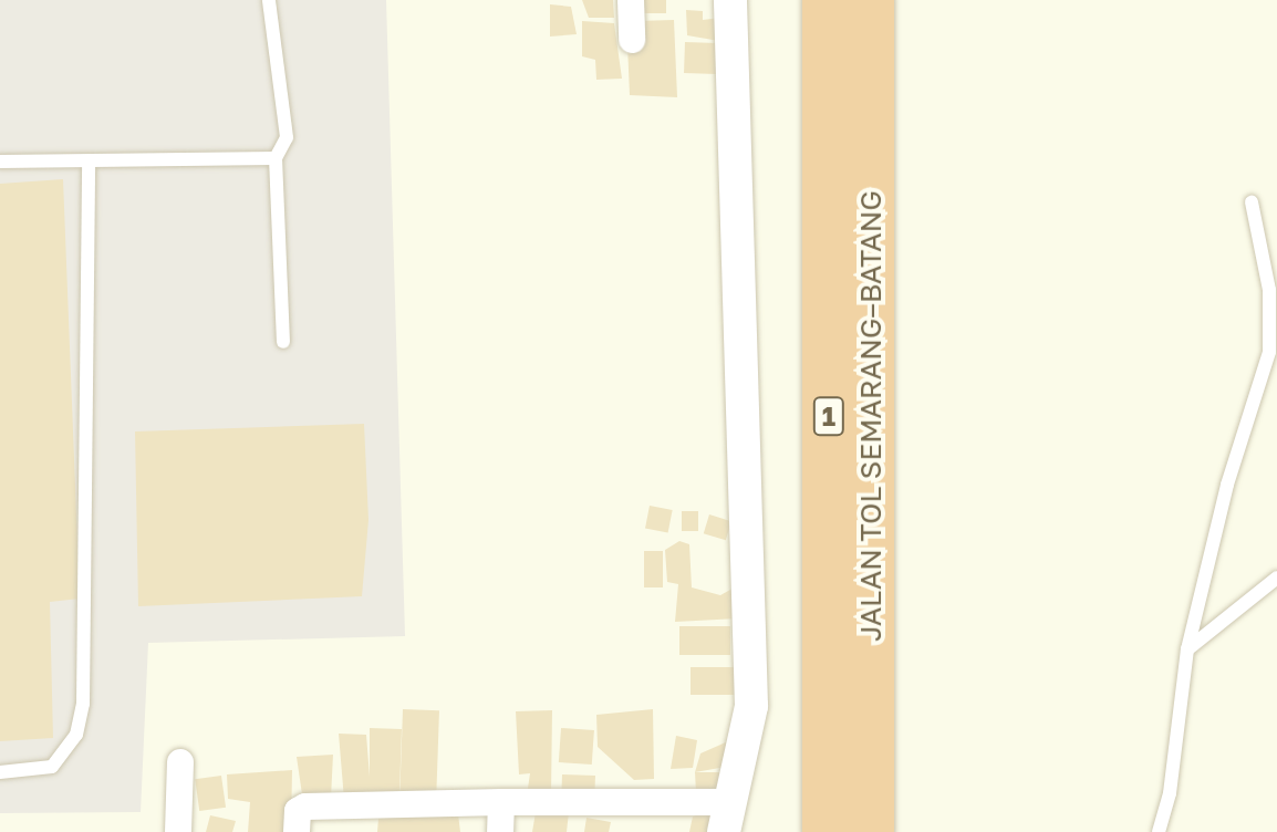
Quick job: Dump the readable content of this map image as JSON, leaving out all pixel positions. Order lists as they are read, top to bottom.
{
  "streets": {
    "highway": ["1", "JALAN TOL SEMARANG–BATANG"]
  }
}
